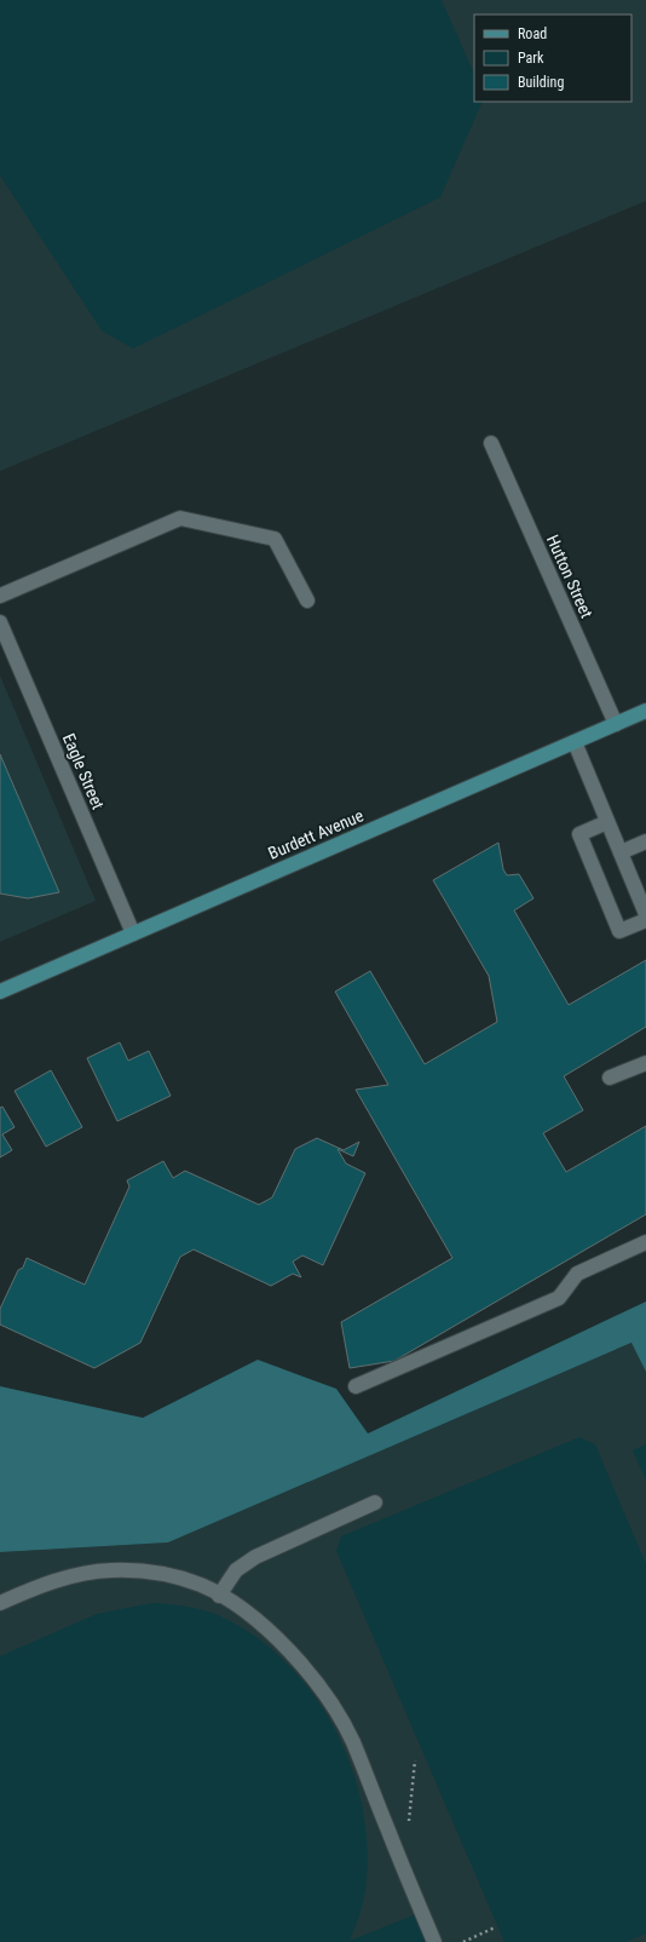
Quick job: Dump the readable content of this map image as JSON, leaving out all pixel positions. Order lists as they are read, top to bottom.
{
  "streets": {
    "street": ["Hutton Street", "Eagle Street", "Burdett Avenue"]
  },
  "crossings": [
    ["Hutton Street", "Burdett Avenue"],
    ["Eagle Street", "Burdett Avenue"]
  ],
  "legend": ["Road", "Park", "Building"]
}
